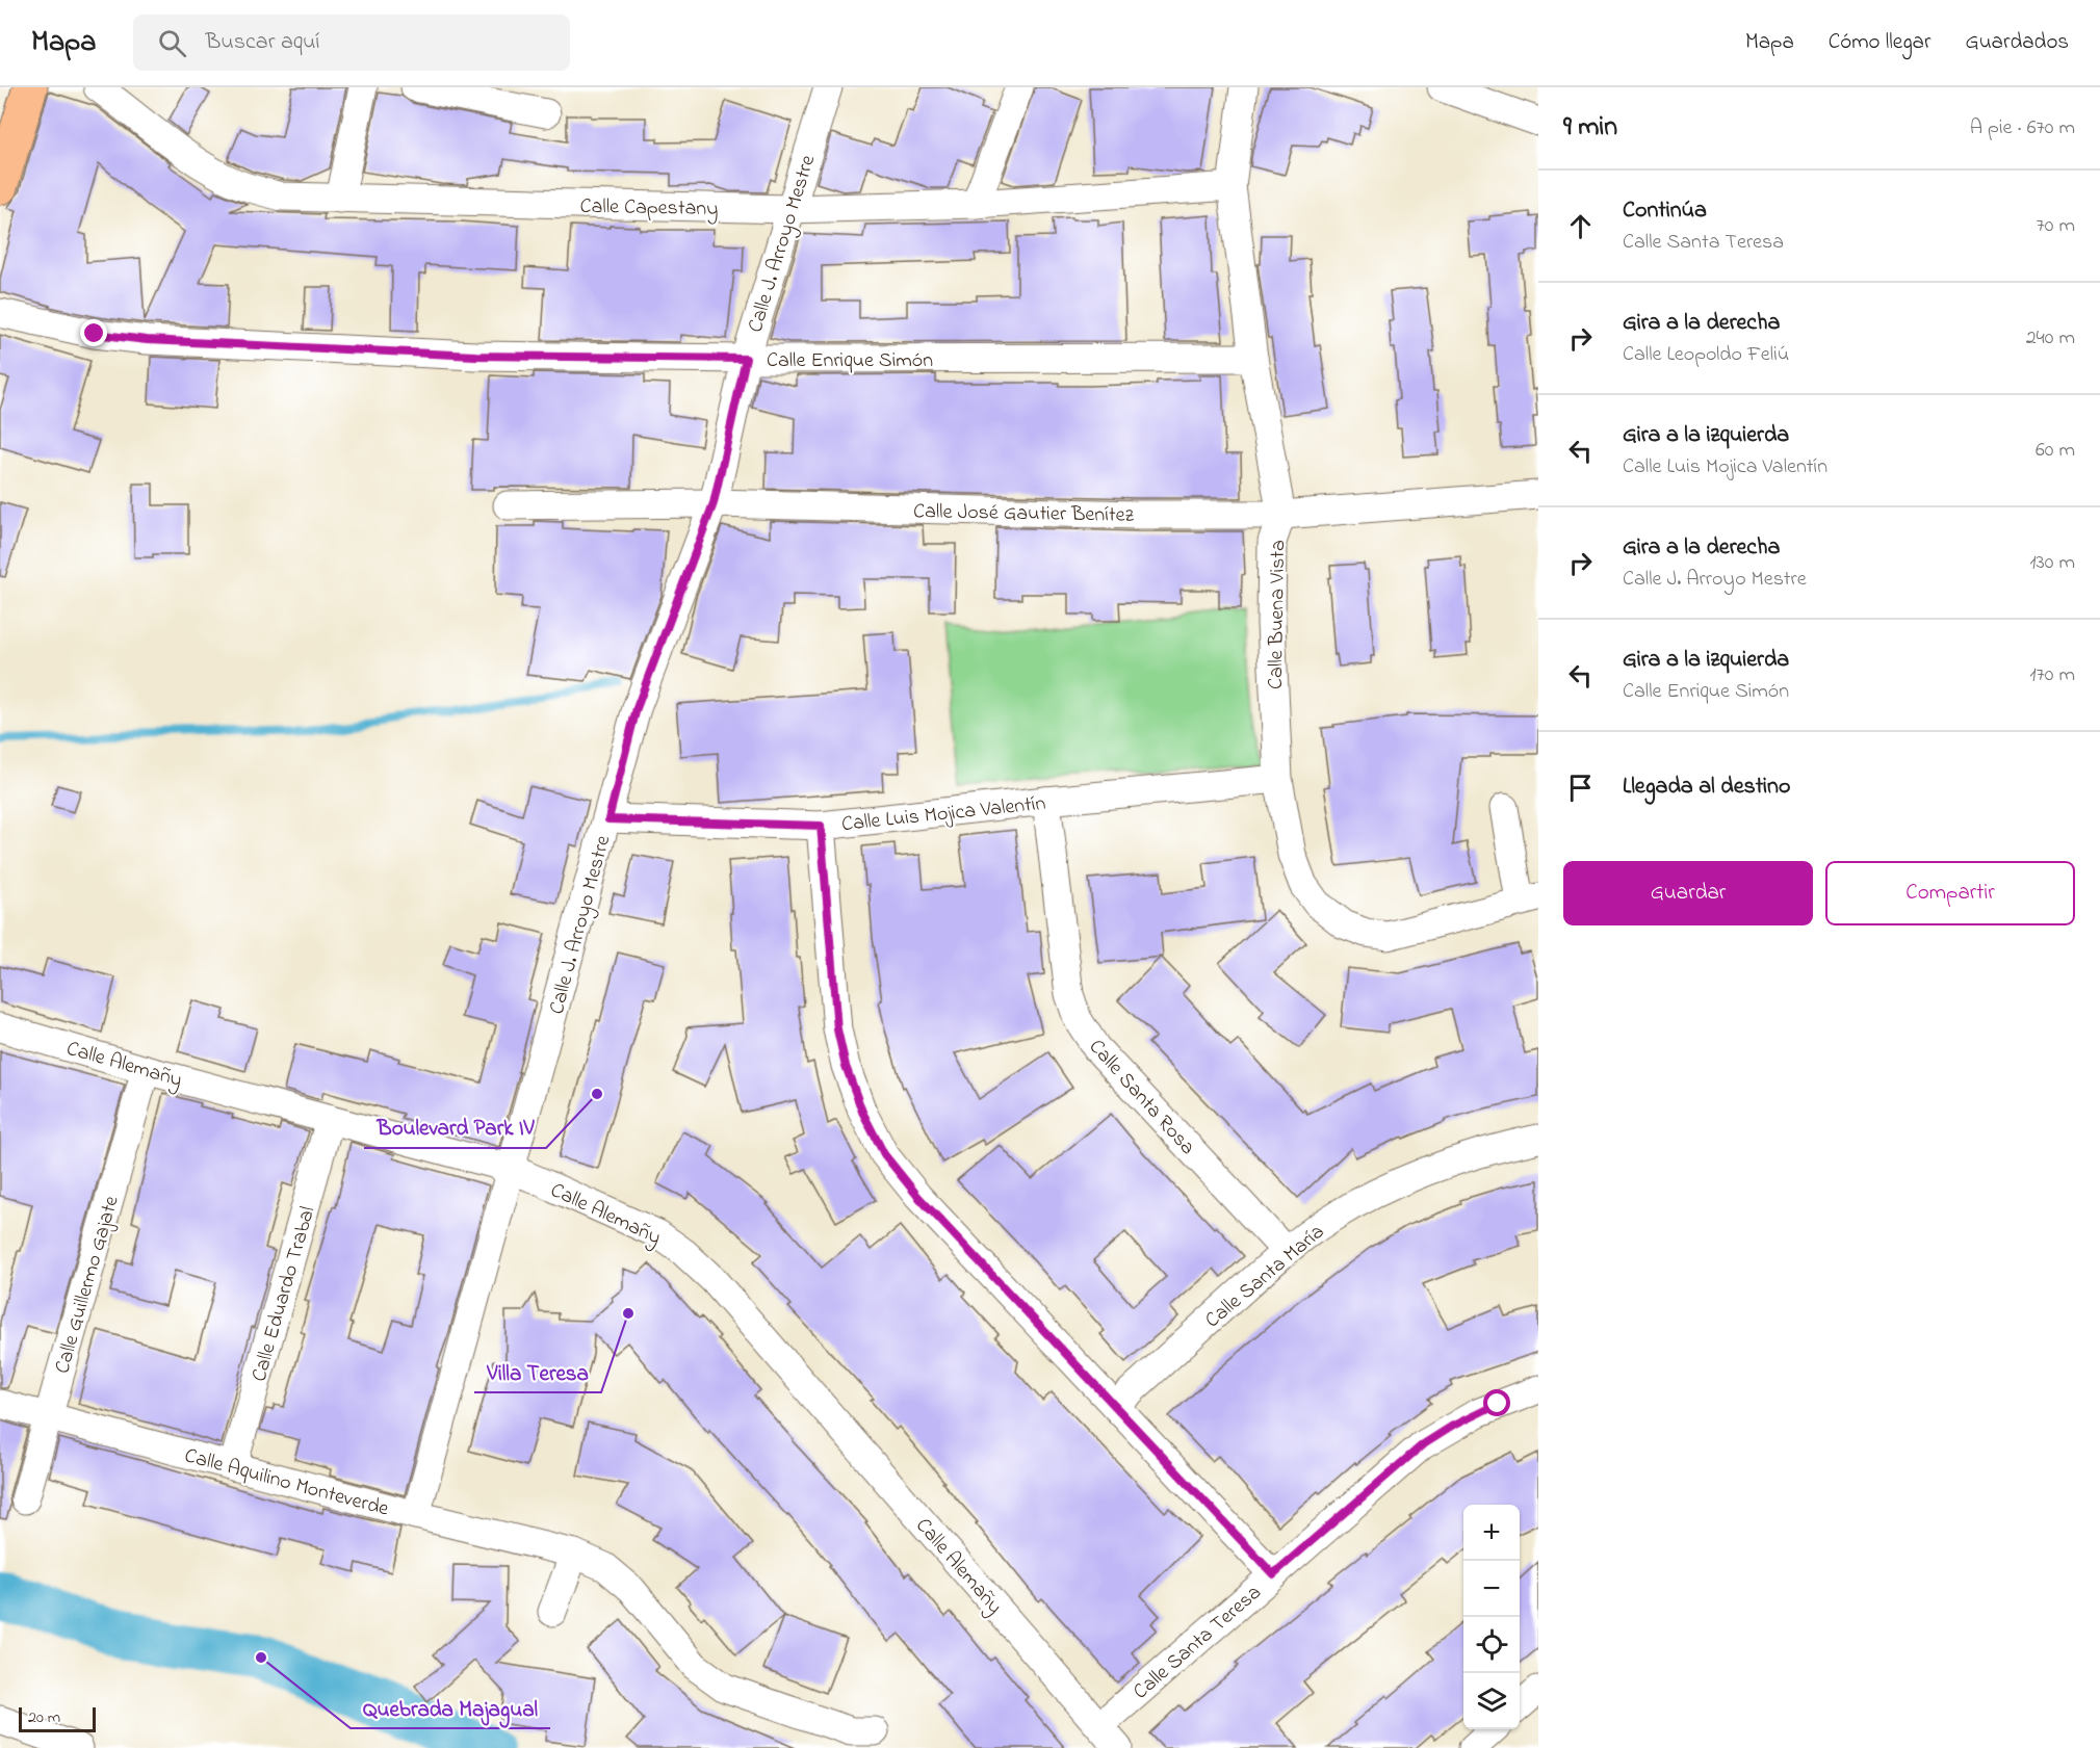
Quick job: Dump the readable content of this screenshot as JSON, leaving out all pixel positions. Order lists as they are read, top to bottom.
{
  "streets": {
    "street": [
      "Calle Capestany",
      "Calle J. Arroyo Mestre",
      "Calle Enrique Simón",
      "Calle José Gautier Benítez",
      "Calle Buena Vista",
      "Calle Luis Mojica Valentín",
      "Calle Alemañy",
      "Calle Santa Rosa",
      "Calle Santa María",
      "Calle Guillermo Gajate",
      "Calle Eduardo Trabal",
      "Calle Aquilino Monteverde",
      "Calle Santa Teresa"
    ]
  },
  "crossings": [
    ["Calle Capestany", "Calle J. Arroyo Mestre"],
    ["Calle Capestany", "Calle Buena Vista"],
    ["Calle J. Arroyo Mestre", "Calle Enrique Simón"],
    ["Calle J. Arroyo Mestre", "Calle José Gautier Benítez"],
    ["Calle J. Arroyo Mestre", "Calle Luis Mojica Valentín"],
    ["Calle J. Arroyo Mestre", "Calle Alemañy"],
    ["Calle J. Arroyo Mestre", "Calle Aquilino Monteverde"],
    ["Calle Enrique Simón", "Calle Buena Vista"],
    ["Calle José Gautier Benítez", "Calle Buena Vista"],
    ["Calle Buena Vista", "Calle Luis Mojica Valentín"],
    ["Calle Luis Mojica Valentín", "Calle Santa Rosa"],
    ["Calle Alemañy", "Calle Guillermo Gajate"],
    ["Calle Alemañy", "Calle Eduardo Trabal"],
    ["Calle Alemañy", "Calle Santa Teresa"],
    ["Calle Santa Rosa", "Calle Santa María"],
    ["Calle Guillermo Gajate", "Calle Aquilino Monteverde"],
    ["Calle Eduardo Trabal", "Calle Aquilino Monteverde"]
  ],
  "places": ["Boulevard Park IV", "Villa Teresa", "Quebrada Majagual"],
  "scale_bar": "20 m",
  "page": {
    "header": "Mapa",
    "search": "Buscar aquí",
    "nav": ["Mapa", "Cómo llegar", "Guardados"],
    "heading": ["9 min", "A pie · 670 m"],
    "list": [
      ["Continúa", "Calle Santa Teresa", "70 m"],
      ["Gira a la derecha", "Calle Leopoldo Feliú", "240 m"],
      ["Gira a la izquierda", "Calle Luis Mojica Valentín", "60 m"],
      ["Gira a la derecha", "Calle J. Arroyo Mestre", "130 m"],
      ["Gira a la izquierda", "Calle Enrique Simón", "170 m"],
      "Llegada al destino"
    ],
    "buttons": ["Guardar", "Compartir"],
    "map_buttons": ["+", "−"],
    "scale": "20 m"
  }
}
